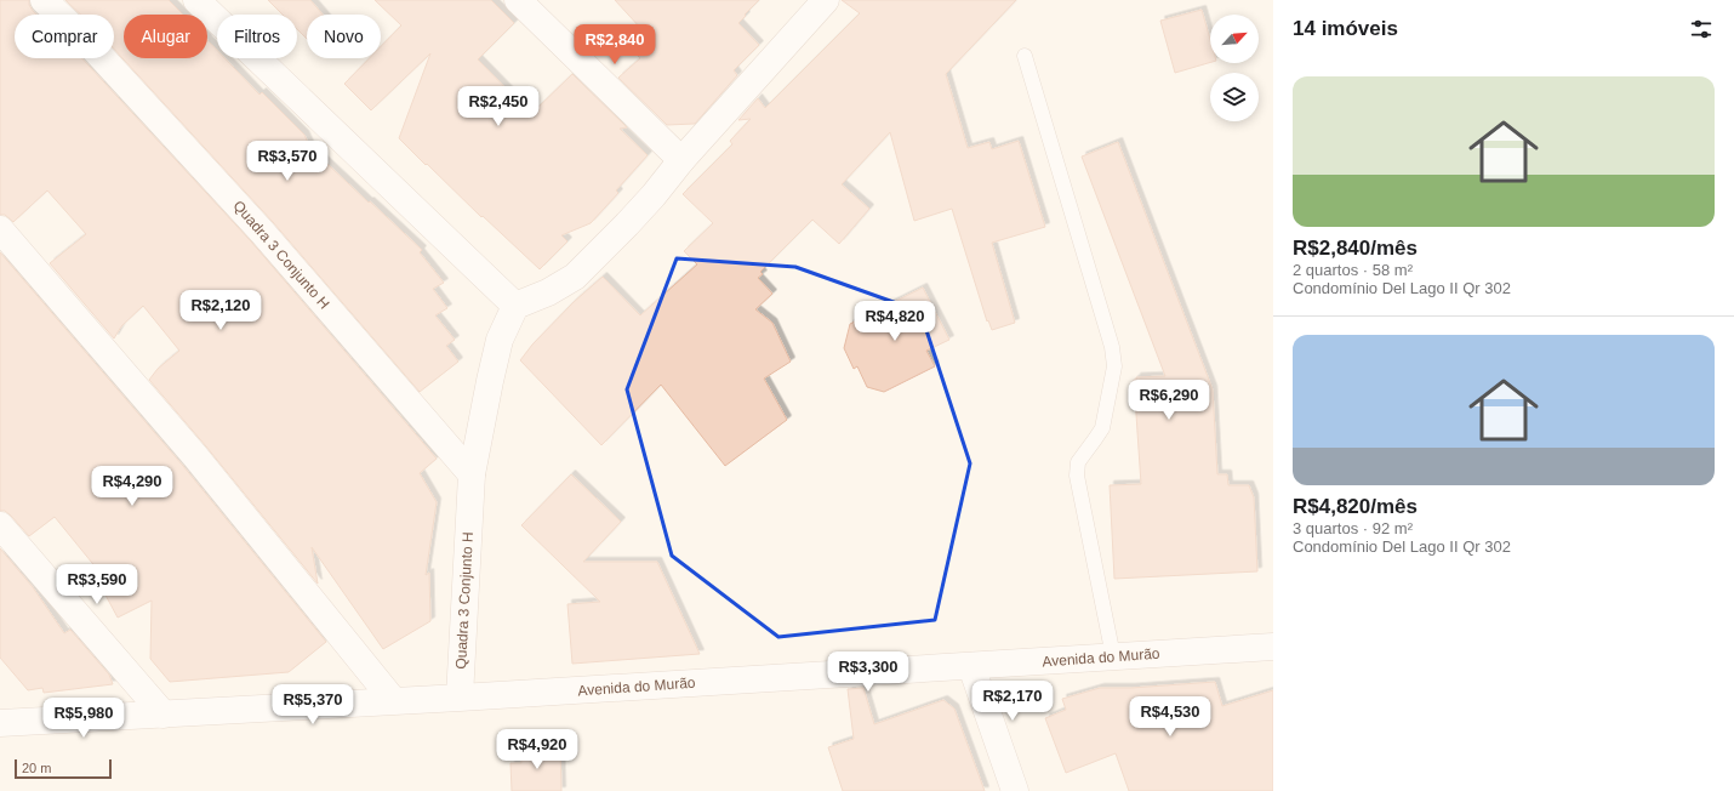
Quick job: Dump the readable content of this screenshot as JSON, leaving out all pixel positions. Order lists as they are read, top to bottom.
{
  "streets": {
    "street": ["Quadra 3 Conjunto H", "Avenida do Murão"]
  },
  "crossings": [
    ["Quadra 3 Conjunto H", "Avenida do Murão"]
  ],
  "scale_bar": "20 m",
  "north": "top right",
  "page": {
    "heading": "14 imóveis",
    "chip": [
      "Comprar",
      "Alugar",
      "Filtros",
      "Novo"
    ],
    "price": [
      "R$2,840",
      "R$2,450",
      "R$3,570",
      "R$2,120",
      "R$4,820",
      "R$6,290",
      "R$4,290",
      "R$3,590",
      "R$3,300",
      "R$2,170",
      "R$5,370",
      "R$4,530",
      "R$5,980",
      "R$4,920"
    ],
    "list": [
      {
        "name": "R$2,840/mês",
        "note": "2 quartos · 58 m² · Condomínio Del Lago II Qr 302"
      },
      {
        "name": "R$4,820/mês",
        "note": "3 quartos · 92 m² · Condomínio Del Lago II Qr 302"
      }
    ],
    "scale": "20 m"
  }
}
